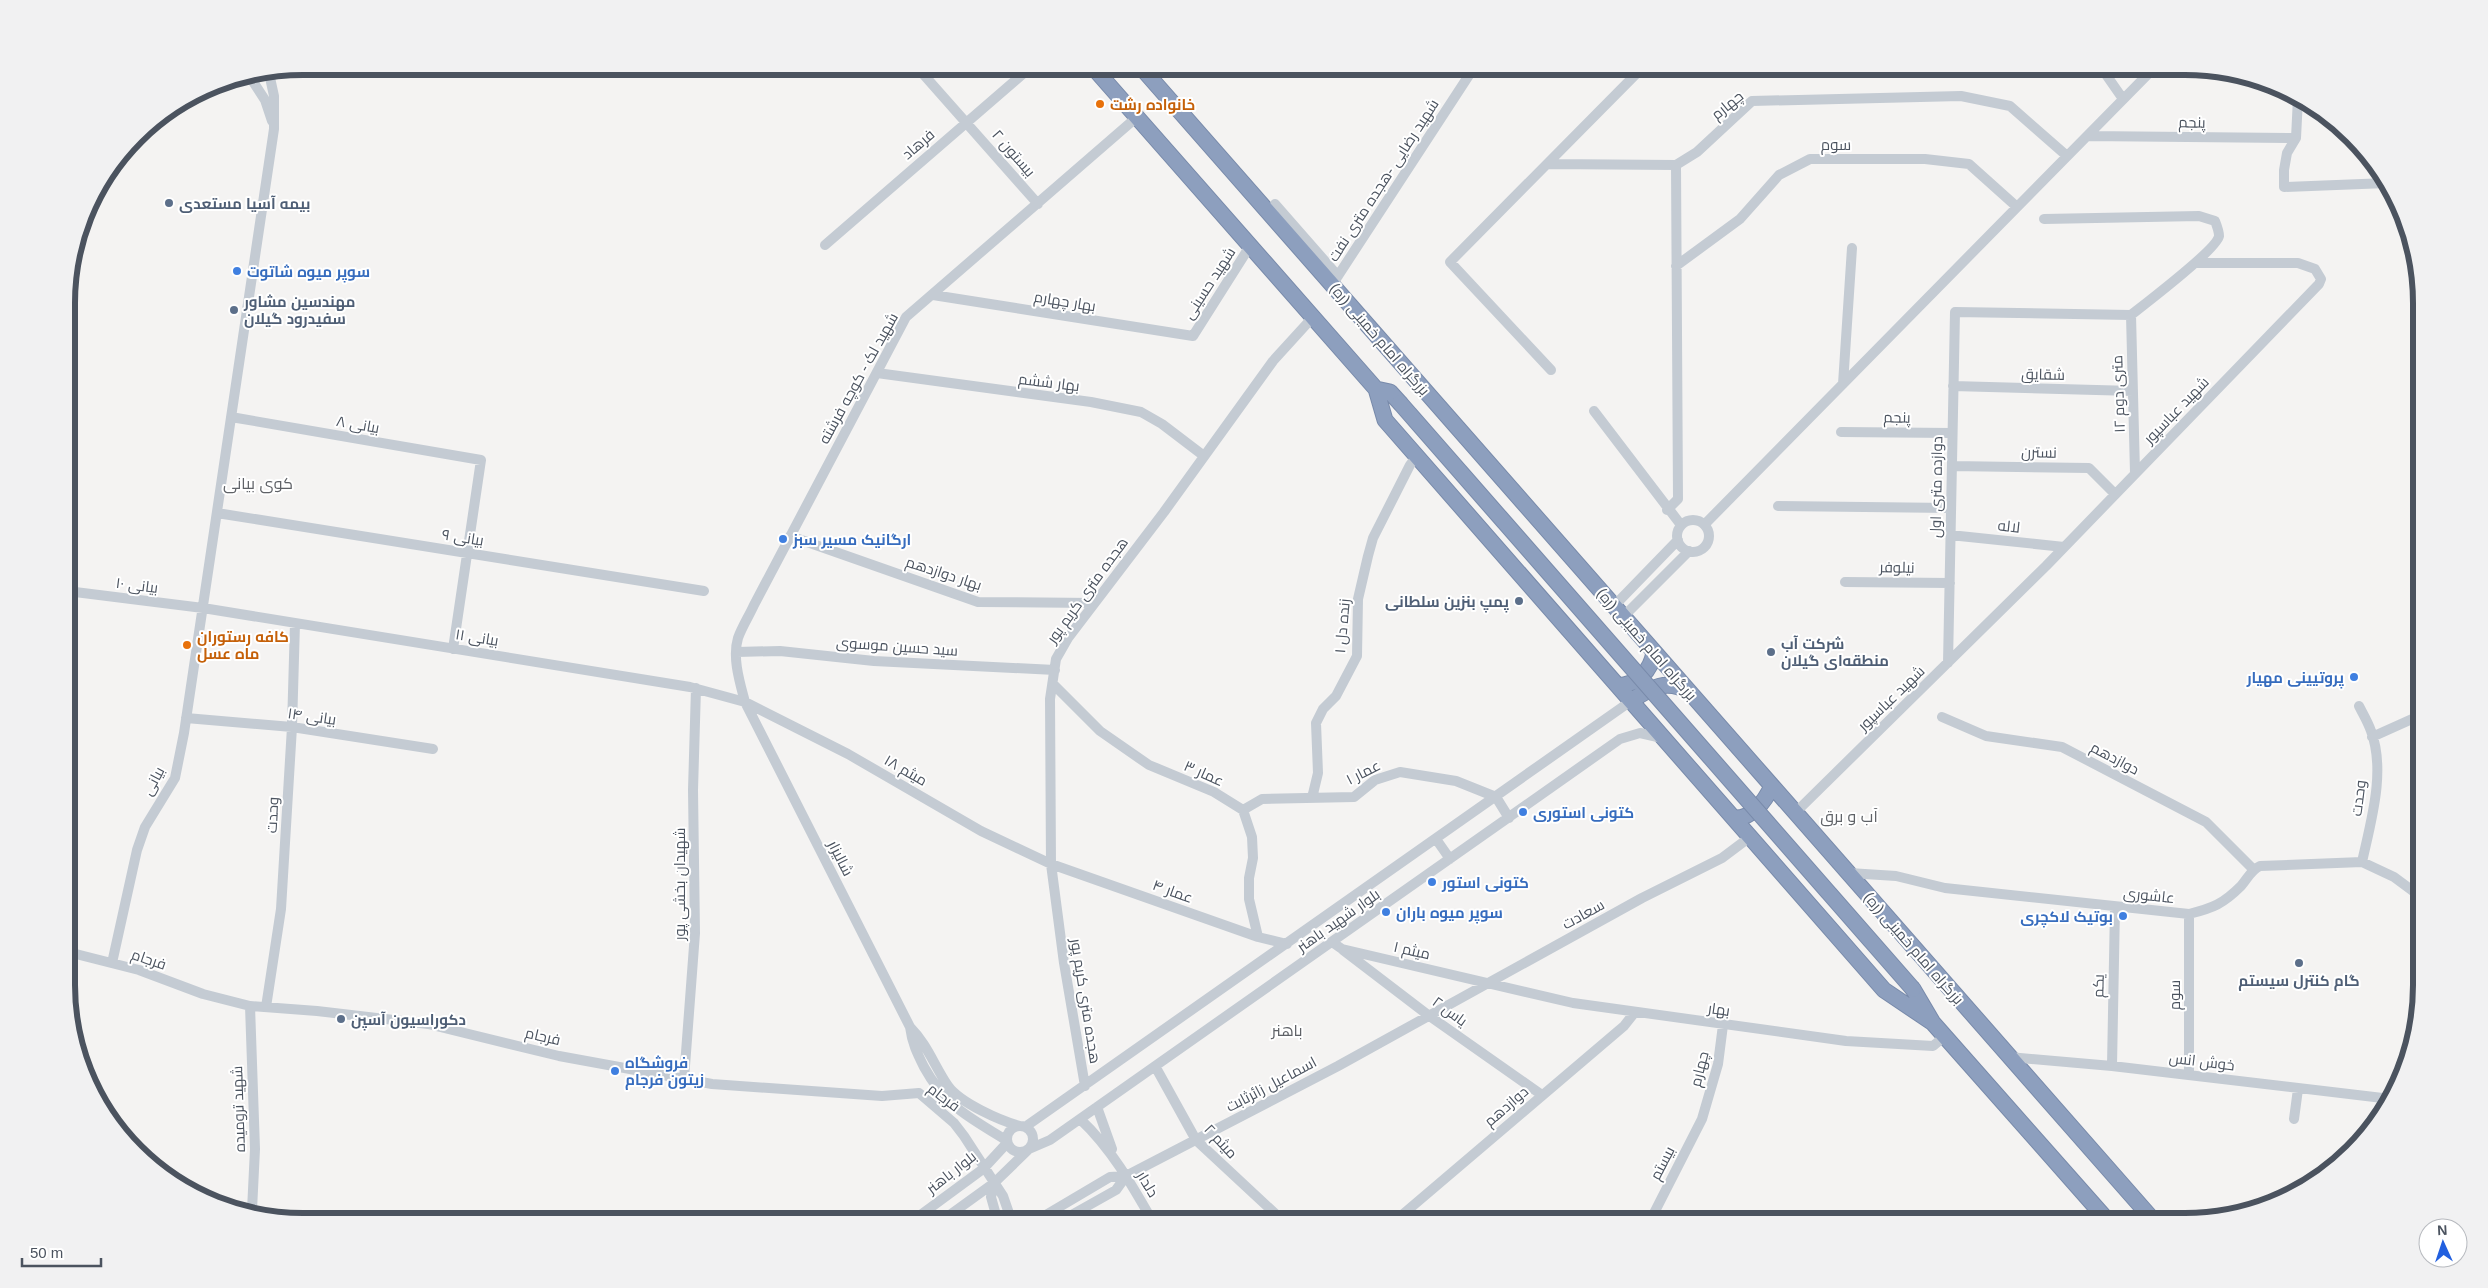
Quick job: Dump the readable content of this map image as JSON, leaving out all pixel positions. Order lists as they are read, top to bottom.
{
  "streets": {
    "highway": ["بزرگراه امام خمینی (ره)"],
    "street": [
      "چهارم",
      "پنجم",
      "فرهاد",
      "سوم",
      "بیستون ۲",
      "شهید رضایی -هجده متری نفت",
      "شهید حسینی",
      "بهار چهارم",
      "شقایق",
      "شهید لک - کوچه فرشته",
      "بهار ششم",
      "۱۲ متری دوم",
      "شهید عباسپور",
      "بیانی ۸",
      "نسترن",
      "دوازده متری اول",
      "لاله",
      "بیانی ۹",
      "نیلوفر",
      "بهار دوازدهم",
      "بیانی ۱۰",
      "هجده متری کریم پور",
      "زنده دل ۱",
      "بیانی ۱۱",
      "سید حسین موسوی",
      "بیانی ۱۴",
      "دوازدهم",
      "میثم ۱۸",
      "عمار ۱",
      "عمار ۳",
      "بیانی",
      "وحدت",
      "شالیزار",
      "شهیدان بخشی پور",
      "عمار ۴",
      "عاشوری",
      "سعادت",
      "بلوار شهید باهنر",
      "میثم ۱",
      "فرجام",
      "یکم",
      "بهار",
      "یاس ۲",
      "خوش انس",
      "اسماعیل زائرثابت",
      "شهید ترومیده",
      "میثم ۲",
      "بیستم",
      "بلوار باهنر",
      "دلدار"
    ]
  },
  "crossings": [
    ["چهارم", "بهار"],
    ["چهارم", "بیستم"],
    ["پنجم", "دوازده متری اول"],
    ["فرهاد", "بیستون ۲"],
    ["سوم", "عاشوری"],
    ["سوم", "خوش انس"],
    ["بیستون ۲", "شهید لک - کوچه فرشته"],
    ["شهید رضایی -هجده متری نفت", "بزرگراه امام خمینی (ره)"],
    ["شهید حسینی", "بهار چهارم"],
    ["شهید حسینی", "بزرگراه امام خمینی (ره)"],
    ["بهار چهارم", "شهید لک - کوچه فرشته"],
    ["بزرگراه امام خمینی (ره)", "شهید لک - کوچه فرشته"],
    ["بزرگراه امام خمینی (ره)", "شهید عباسپور"],
    ["بزرگراه امام خمینی (ره)", "هجده متری کریم پور"],
    ["بزرگراه امام خمینی (ره)", "زنده دل ۱"],
    ["بزرگراه امام خمینی (ره)", "عاشوری"],
    ["بزرگراه امام خمینی (ره)", "سعادت"],
    ["بزرگراه امام خمینی (ره)", "بلوار شهید باهنر"],
    ["بزرگراه امام خمینی (ره)", "بهار"],
    ["بزرگراه امام خمینی (ره)", "خوش انس"],
    ["شقایق", "۱۲ متری دوم"],
    ["شقایق", "دوازده متری اول"],
    ["شهید لک - کوچه فرشته", "بهار ششم"],
    ["شهید لک - کوچه فرشته", "بهار دوازدهم"],
    ["شهید لک - کوچه فرشته", "بیانی ۱۱"],
    ["شهید لک - کوچه فرشته", "سید حسین موسوی"],
    ["شهید لک - کوچه فرشته", "میثم ۱۸"],
    ["شهید لک - کوچه فرشته", "شالیزار"],
    ["بهار ششم", "هجده متری کریم پور"],
    ["۱۲ متری دوم", "شهید عباسپور"],
    ["۱۲ متری دوم", "دوازده متری اول"],
    ["شهید عباسپور", "نسترن"],
    ["شهید عباسپور", "دوازده متری اول"],
    ["شهید عباسپور", "لاله"],
    ["بیانی ۸", "بیانی ۹"],
    ["بیانی ۸", "بیانی"],
    ["نسترن", "دوازده متری اول"],
    ["دوازده متری اول", "لاله"],
    ["دوازده متری اول", "نیلوفر"],
    ["بیانی ۹", "بیانی"],
    ["بهار دوازدهم", "هجده متری کریم پور"],
    ["بیانی ۱۰", "بیانی ۱۱"],
    ["بیانی ۱۰", "بیانی"],
    ["هجده متری کریم پور", "سید حسین موسوی"],
    ["هجده متری کریم پور", "میثم ۱۸"],
    ["هجده متری کریم پور", "عمار ۳"],
    ["هجده متری کریم پور", "عمار ۴"],
    ["هجده متری کریم پور", "بلوار شهید باهنر"],
    ["زنده دل ۱", "عمار ۱"],
    ["بیانی ۱۱", "میثم ۱۸"],
    ["بیانی ۱۱", "بیانی"],
    ["بیانی ۱۱", "وحدت"],
    ["بیانی ۱۱", "شالیزار"],
    ["بیانی ۱۱", "شهیدان بخشی پور"],
    ["بیانی ۱۴", "بیانی"],
    ["بیانی ۱۴", "وحدت"],
    ["دوازدهم", "عاشوری"],
    ["دوازدهم", "بهار"],
    ["دوازدهم", "یاس ۲"],
    ["میثم ۱۸", "شالیزار"],
    ["میثم ۱۸", "عمار ۴"],
    ["عمار ۱", "عمار ۳"],
    ["عمار ۱", "بلوار شهید باهنر"],
    ["بیانی", "فرجام"],
    ["وحدت", "فرجام"],
    ["شالیزار", "بلوار شهید باهنر"],
    ["شالیزار", "بلوار باهنر"],
    ["شهیدان بخشی پور", "فرجام"],
    ["عمار ۴", "بلوار شهید باهنر"],
    ["عاشوری", "یکم"],
    ["سعادت", "میثم ۱"],
    ["سعادت", "بهار"],
    ["سعادت", "یاس ۲"],
    ["سعادت", "اسماعیل زائرثابت"],
    ["بلوار شهید باهنر", "میثم ۱"],
    ["بلوار شهید باهنر", "میثم ۲"],
    ["بلوار شهید باهنر", "بلوار باهنر"],
    ["میثم ۱", "بهار"],
    ["میثم ۱", "یاس ۲"],
    ["فرجام", "شهید ترومیده"],
    ["فرجام", "بلوار باهنر"],
    ["یکم", "خوش انس"],
    ["یاس ۲", "اسماعیل زائرثابت"],
    ["اسماعیل زائرثابت", "میثم ۲"],
    ["اسماعیل زائرثابت", "دلدار"]
  ],
  "districts": ["کوی بیانی", "آب و برق", "باهنر"],
  "places": [
    "خانواده رشت",
    "بیمه آسیا مستعدی",
    "سوپر میوه شاتوت",
    "مهندسین مشاور سفیدرود گیلان",
    "ارگانیک مسیر سبز",
    "پمپ بنزین سلطانی",
    "کافه رستوران ماه عسل",
    "شرکت آب منطقه‌ای گیلان",
    "پروتیینی مهیار",
    "کتونی استوری",
    "کتونی استور",
    "سوپر میوه باران",
    "بوتیک لاکچری",
    "گام کنترل سیستم",
    "دکوراسیون آسپن",
    "فروشگاه زیتون فرجام"
  ],
  "scale_bar": "50 m",
  "north": "top"
}
